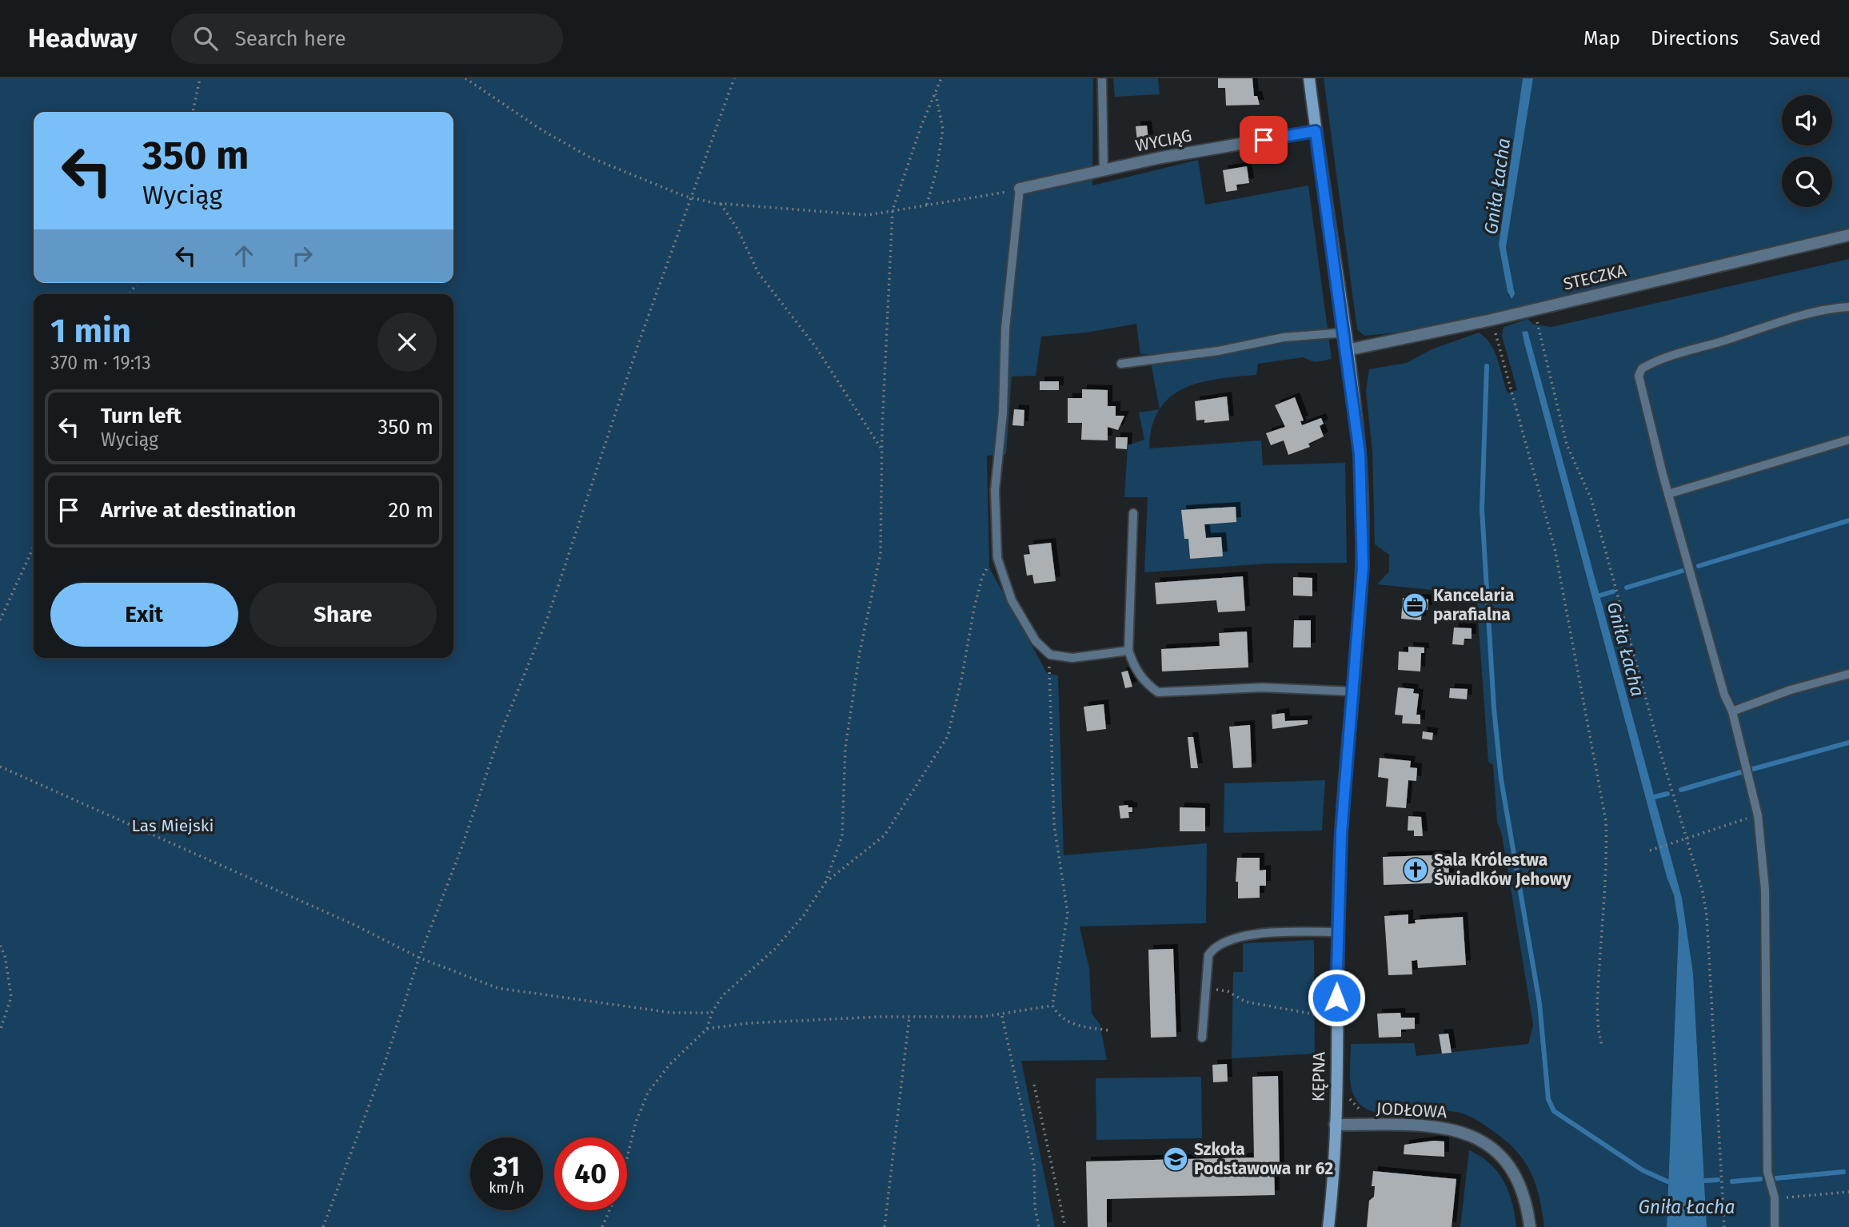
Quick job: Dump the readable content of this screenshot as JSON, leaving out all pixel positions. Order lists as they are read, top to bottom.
{
  "streets": {
    "street": [
      "WYCIĄG",
      "STECZKA",
      "KĘPNA",
      "JODŁOWA"
    ]
  },
  "crossings": [
    ["WYCIĄG", "KĘPNA"],
    ["STECZKA", "KĘPNA"],
    ["KĘPNA", "JODŁOWA"]
  ],
  "water": ["Gniła Łacha"],
  "parks": ["Las Miejski"],
  "places": {
    "office": ["Kancelaria parafialna"],
    "church": ["Sala Królestwa Świadków Jehowy"],
    "school or university": ["Szkoła Podstawowa nr 62"]
  },
  "page": {
    "header": "Headway",
    "search": "Search here",
    "nav": ["Map", "Directions", "Saved"],
    "turn": ["350 m", "Wyciąg"],
    "heading": ["1 min", "370 m · 19:13"],
    "list": [
      {
        "name": "Turn left",
        "note": "Wyciąg",
        "value": "350 m"
      },
      {
        "name": "Arrive at destination",
        "value": "20 m"
      }
    ],
    "buttons": ["Exit", "Share"],
    "speed": "31 km/h",
    "limit": "40"
  }
}
